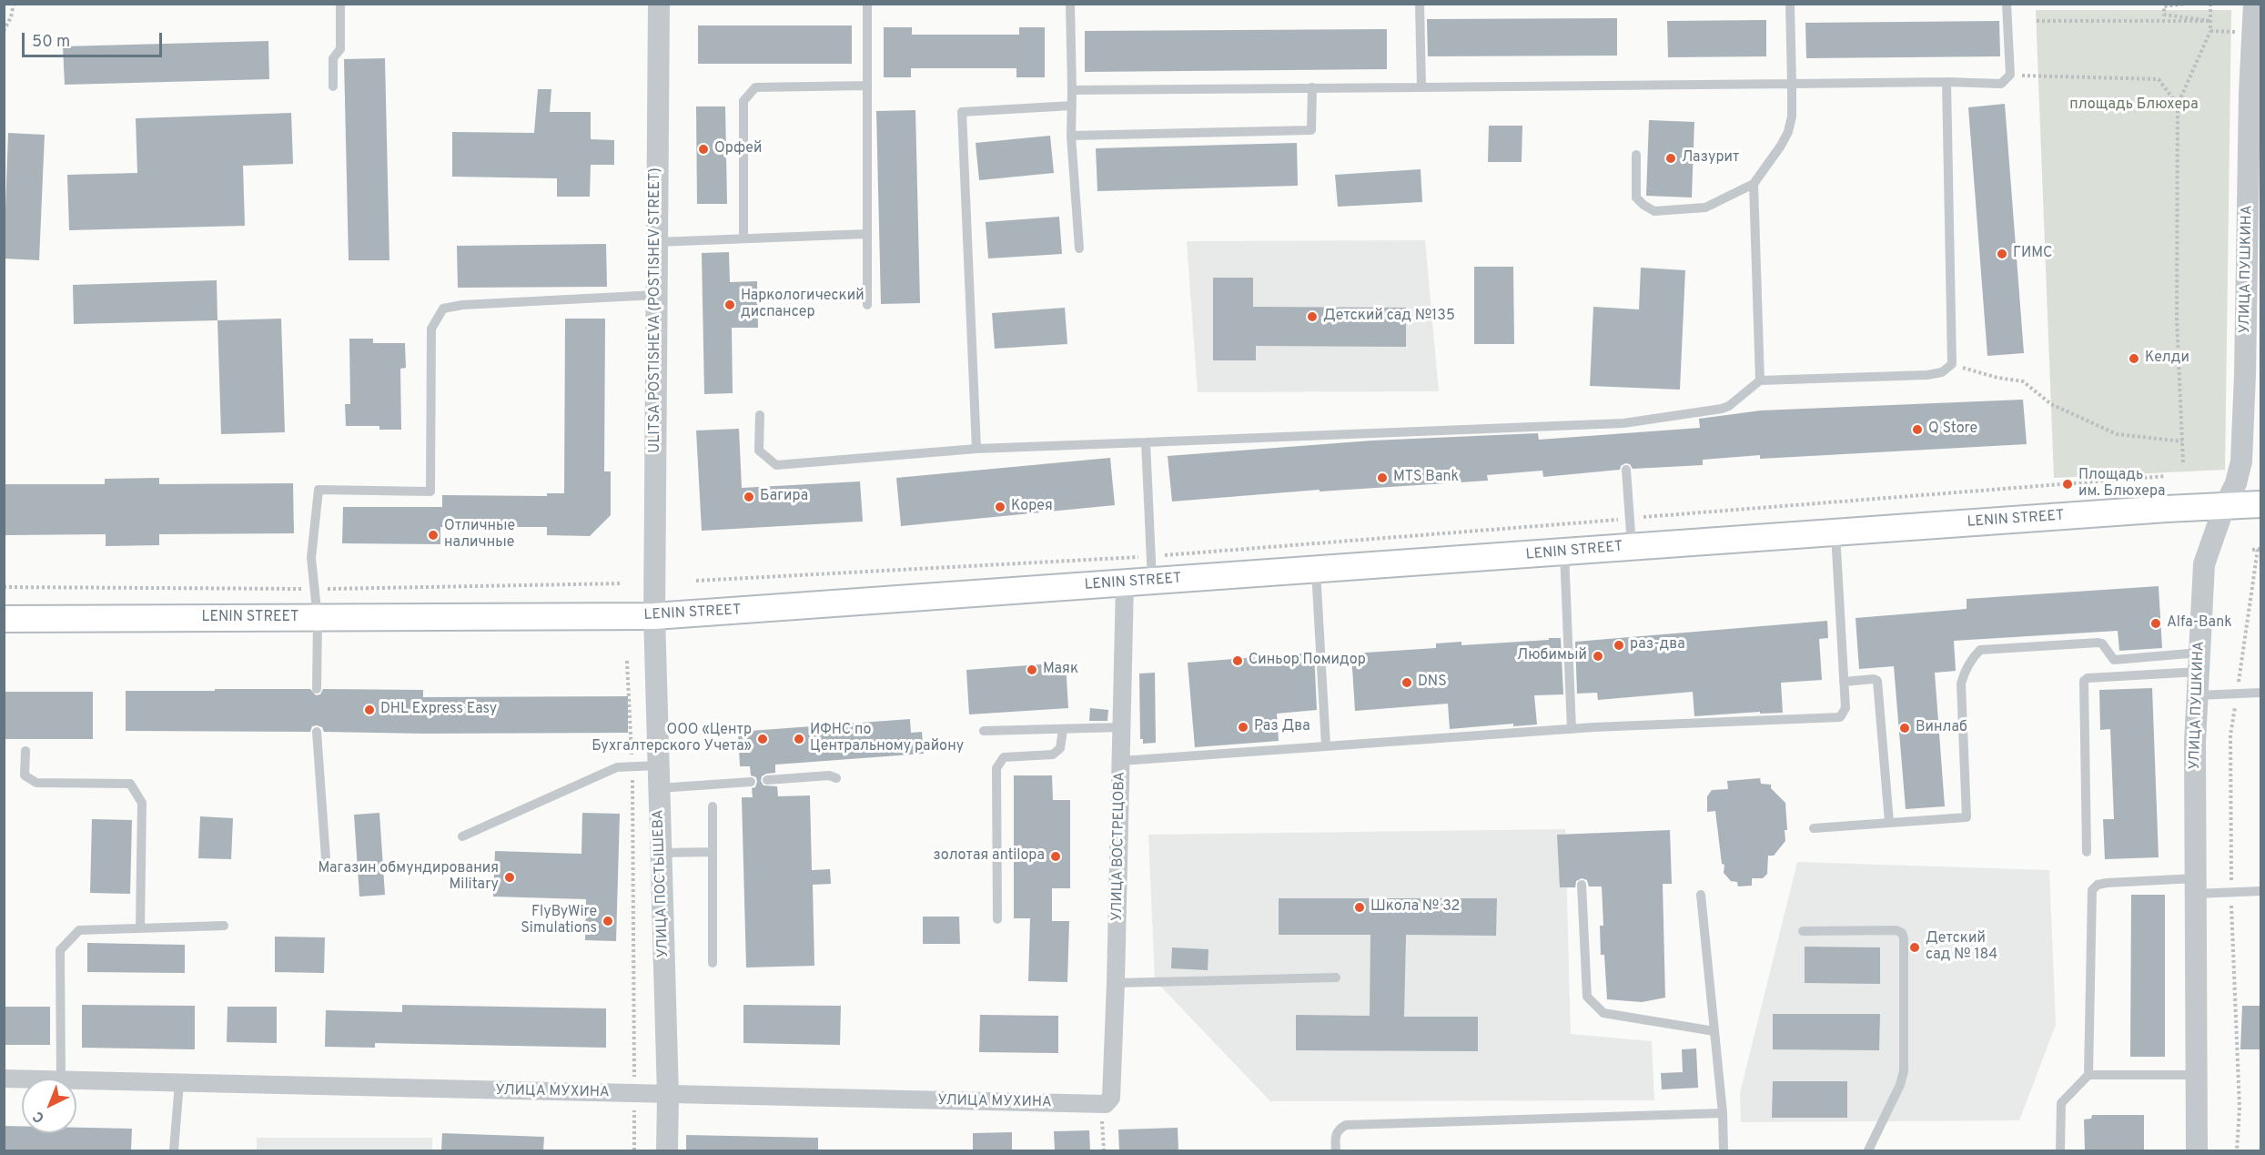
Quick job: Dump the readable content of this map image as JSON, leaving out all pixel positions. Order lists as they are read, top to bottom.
{
  "streets": {
    "main road": ["LENIN STREET"],
    "street": [
      "УЛИЦА ПУШКИНА",
      "ULITSA POSTISHEVA (POSTISHEV STREET)",
      "УЛИЦА ВОСТРЕЦОВА",
      "УЛИЦА ПОСТЫШЕВА",
      "УЛИЦА МУХИНА"
    ]
  },
  "crossings": [
    ["УЛИЦА ПУШКИНА", "LENIN STREET"],
    ["ULITSA POSTISHEVA (POSTISHEV STREET)", "LENIN STREET"],
    ["ULITSA POSTISHEVA (POSTISHEV STREET)", "УЛИЦА ПОСТЫШЕВА"],
    ["LENIN STREET", "УЛИЦА ВОСТРЕЦОВА"],
    ["LENIN STREET", "УЛИЦА ПОСТЫШЕВА"],
    ["УЛИЦА ВОСТРЕЦОВА", "УЛИЦА МУХИНА"],
    ["УЛИЦА ПОСТЫШЕВА", "УЛИЦА МУХИНА"]
  ],
  "parks": ["площадь Блюхера"],
  "places": [
    "Орфей",
    "Лазурит",
    "ГИМС",
    "Наркологический диспансер",
    "Детский сад №135",
    "Келди",
    "Q Store",
    "MTS Bank",
    "Площадь им. Блюхера",
    "Багира",
    "Корея",
    "Отличные наличные",
    "Alfa-Bank",
    "раз-два",
    "Любимый",
    "Синьор Помидор",
    "Маяк",
    "DNS",
    "DHL Express Easy",
    "Раз Два",
    "Винлаб",
    "ООО «Центр Бухгалтерского Учета»",
    "ИФНС по Центральному району",
    "золотая antilopa",
    "Магазин обмундирования Military",
    "Школа № 32",
    "FlyByWire Simulations",
    "Детский сад № 184"
  ],
  "scale_bar": "50 m",
  "north": "bottom left"
}
